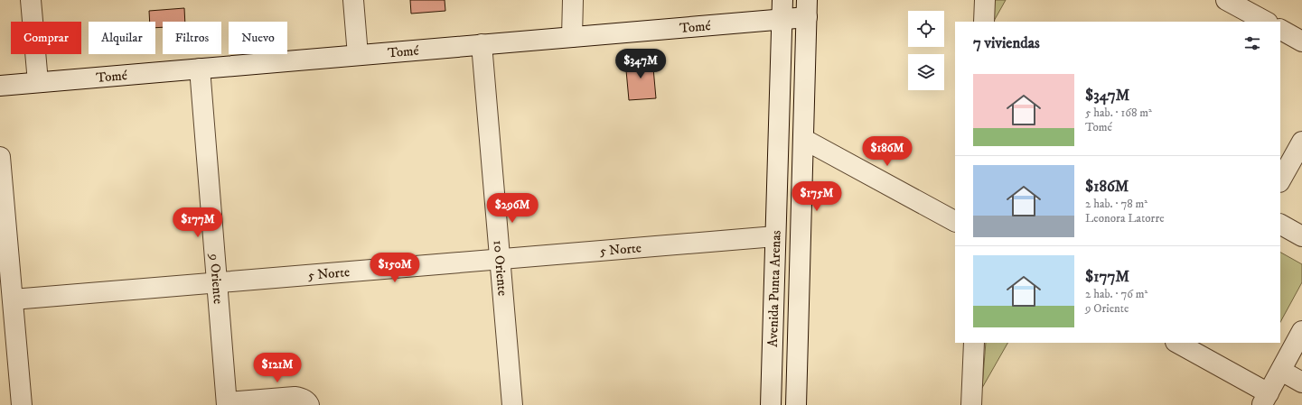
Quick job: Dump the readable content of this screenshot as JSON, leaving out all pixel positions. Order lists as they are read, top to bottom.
{
  "streets": {
    "street": [
      "Tomé",
      "5 Norte",
      "10 Oriente",
      "9 Oriente",
      "Avenida Punta Arenas"
    ]
  },
  "crossings": [
    ["Tomé", "10 Oriente"],
    ["Tomé", "9 Oriente"],
    ["Tomé", "Avenida Punta Arenas"],
    ["5 Norte", "10 Oriente"],
    ["5 Norte", "9 Oriente"],
    ["5 Norte", "Avenida Punta Arenas"]
  ],
  "page": {
    "chip": [
      "Comprar",
      "Alquilar",
      "Filtros",
      "Nuevo"
    ],
    "heading": "7 viviendas",
    "price": [
      "$347M",
      "$186M",
      "$175M",
      "$296M",
      "$177M",
      "$150M",
      "$121M"
    ],
    "list": [
      {
        "name": "$347M",
        "note": "5 hab. · 168 m² · Tomé"
      },
      {
        "name": "$186M",
        "note": "2 hab. · 78 m² · Leonora Latorre"
      },
      {
        "name": "$177M",
        "note": "2 hab. · 76 m² · 9 Oriente"
      }
    ]
  }
}
